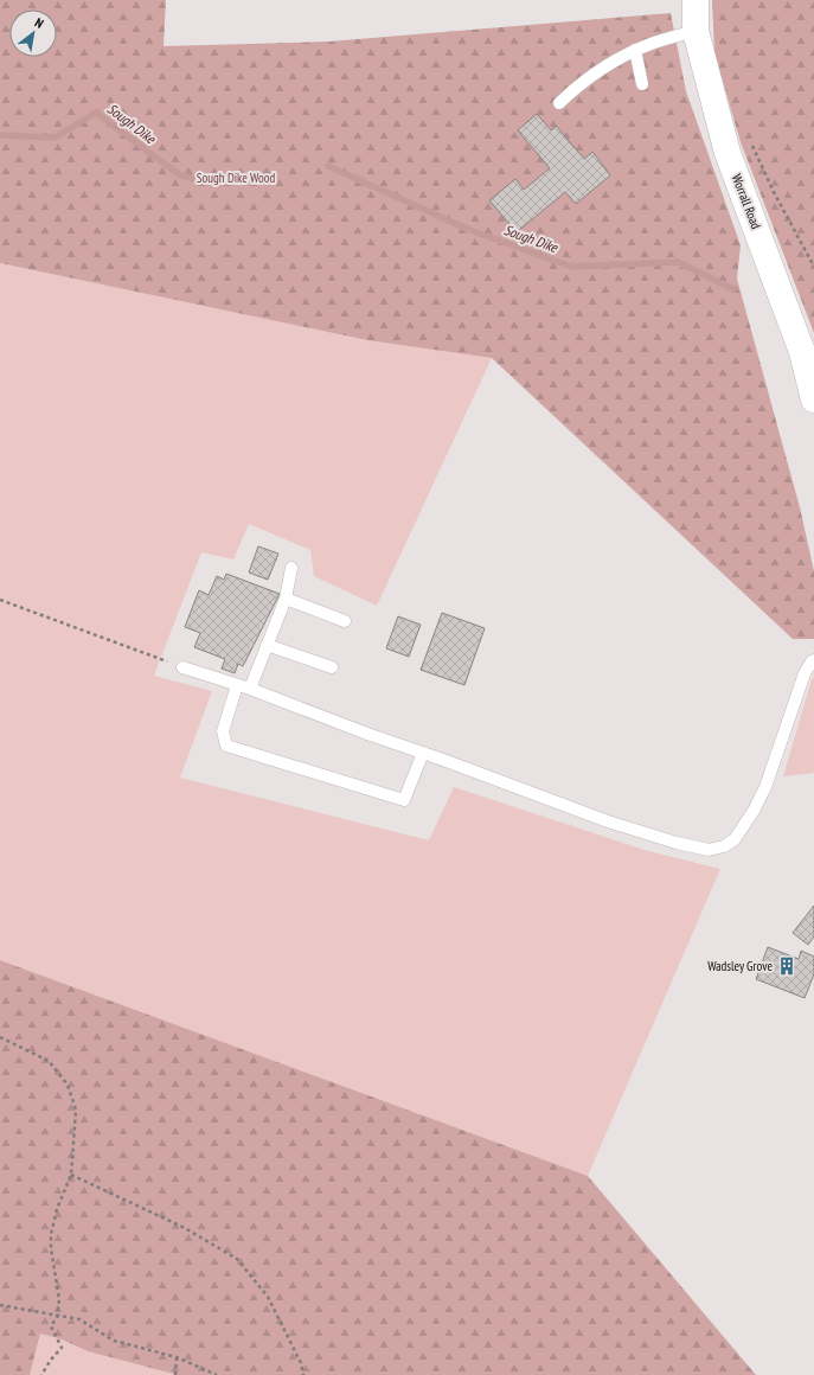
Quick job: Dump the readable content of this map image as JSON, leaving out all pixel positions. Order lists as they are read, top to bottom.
{
  "streets": {
    "street": ["Worrall Road"]
  },
  "water": ["Sough Dike"],
  "parks": ["Sough Dike Wood"],
  "places": {
    "building": ["Wadsley Grove"]
  },
  "north": "top right"
}
